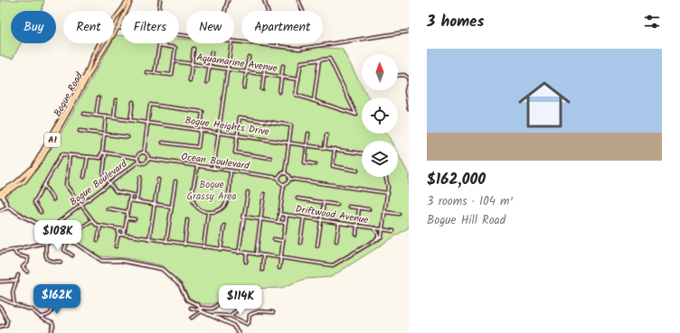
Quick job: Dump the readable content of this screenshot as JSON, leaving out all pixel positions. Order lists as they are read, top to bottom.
{
  "streets": {
    "main road": ["Bogue Road", "A1"],
    "street": [
      "Aquamarine Avenue",
      "Bogue Heights Drive",
      "Ocean Boulevard",
      "Bogue Boulevard",
      "Driftwood Avenue"
    ]
  },
  "crossings": [
    ["Ocean Boulevard", "Bogue Boulevard"]
  ],
  "parks": ["Bogue Grassy Area"],
  "north": "top",
  "page": {
    "heading": "3 homes",
    "chip": [
      "Buy",
      "Rent",
      "Filters",
      "New",
      "Apartment"
    ],
    "list": [
      {
        "name": "$162,000",
        "note": "3 rooms · 104 m² · Bogue Hill Road"
      }
    ],
    "price": ["$108K", "$162K", "$114K"]
  }
}
